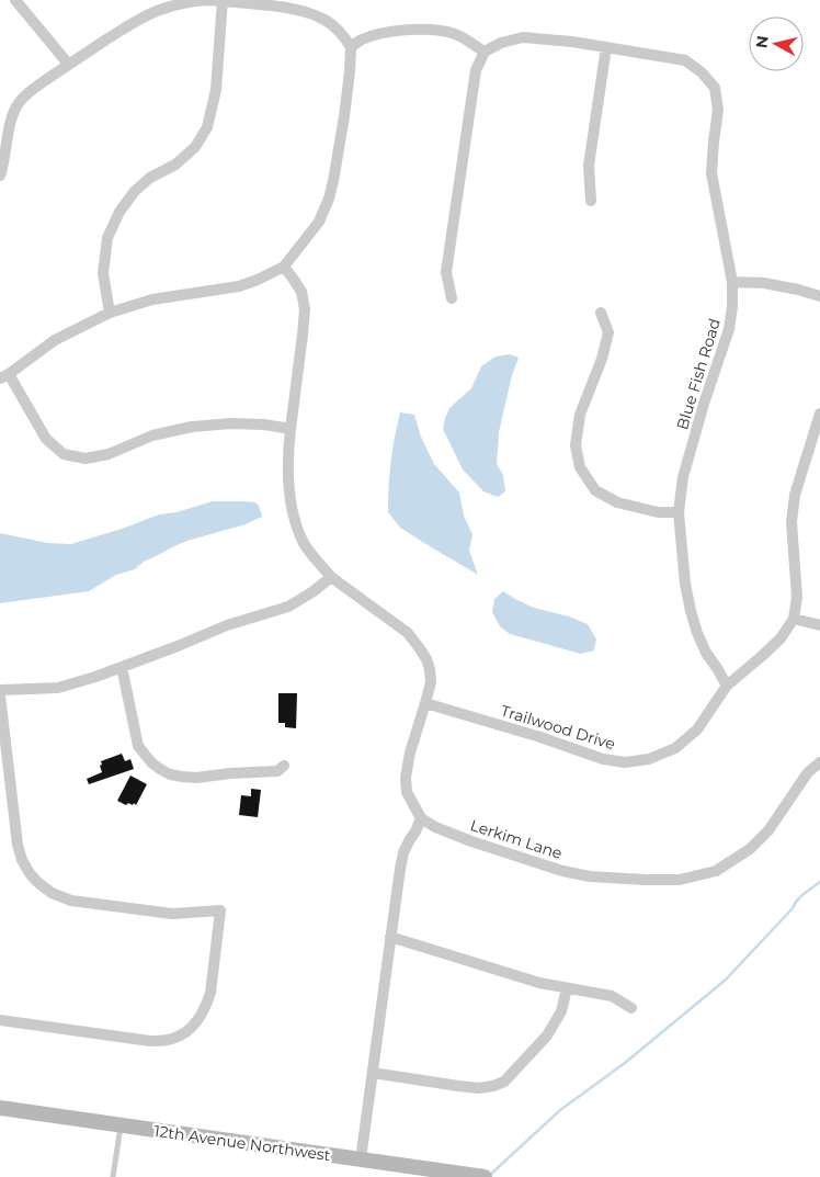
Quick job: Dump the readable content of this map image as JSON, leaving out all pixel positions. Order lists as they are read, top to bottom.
{
  "streets": {
    "street": [
      "Blue Fish Road",
      "Trailwood Drive",
      "Lerkim Lane",
      "12th Avenue Northwest"
    ]
  },
  "crossings": [
    ["Blue Fish Road", "Trailwood Drive"]
  ],
  "north": "left"
}
